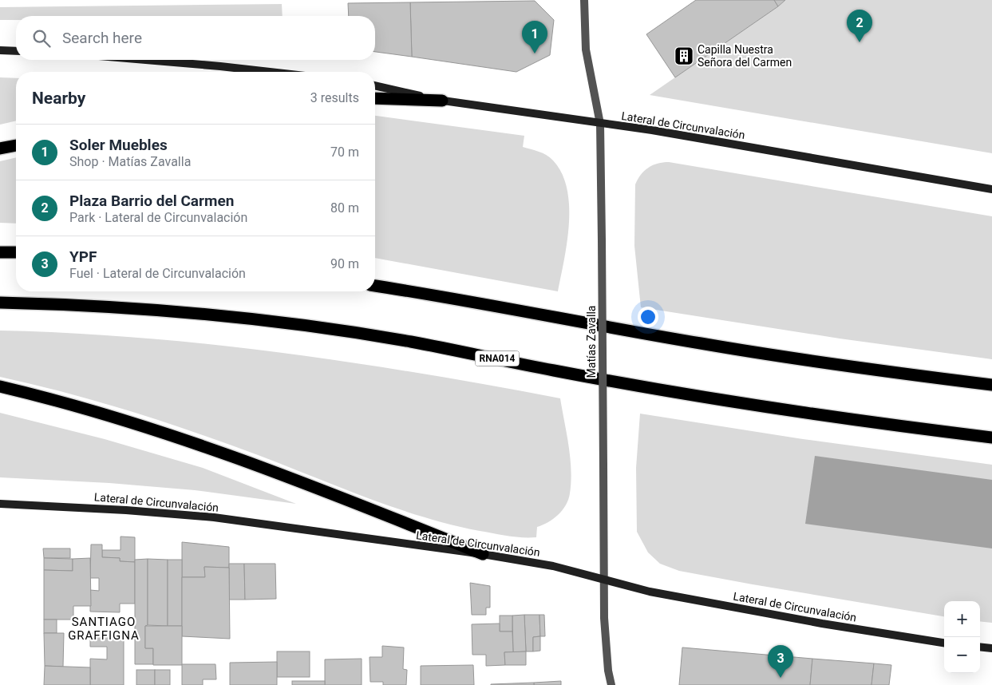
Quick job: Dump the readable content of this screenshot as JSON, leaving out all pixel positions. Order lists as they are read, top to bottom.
{
  "streets": {
    "highway": ["RNA014"],
    "street": ["Lateral de Circunvalación", "Matías Zavalla"]
  },
  "crossings": [
    ["Lateral de Circunvalación", "Matías Zavalla"]
  ],
  "districts": ["SANTIAGO GRAFFIGNA"],
  "places": {
    "building": ["Capilla Nuestra Señora del Carmen"]
  },
  "page": {
    "pins": ["2", "1", "3"],
    "search": "Search here",
    "heading": ["Nearby", "3 results"],
    "list": [
      {
        "mark": "1",
        "name": "Soler Muebles",
        "note": "Shop · Matías Zavalla",
        "value": "70 m"
      },
      {
        "mark": "2",
        "name": "Plaza Barrio del Carmen",
        "note": "Park · Lateral de Circunvalación",
        "value": "80 m"
      },
      {
        "mark": "3",
        "name": "YPF",
        "note": "Fuel · Lateral de Circunvalación",
        "value": "90 m"
      }
    ],
    "map_buttons": ["+", "−"]
  }
}
